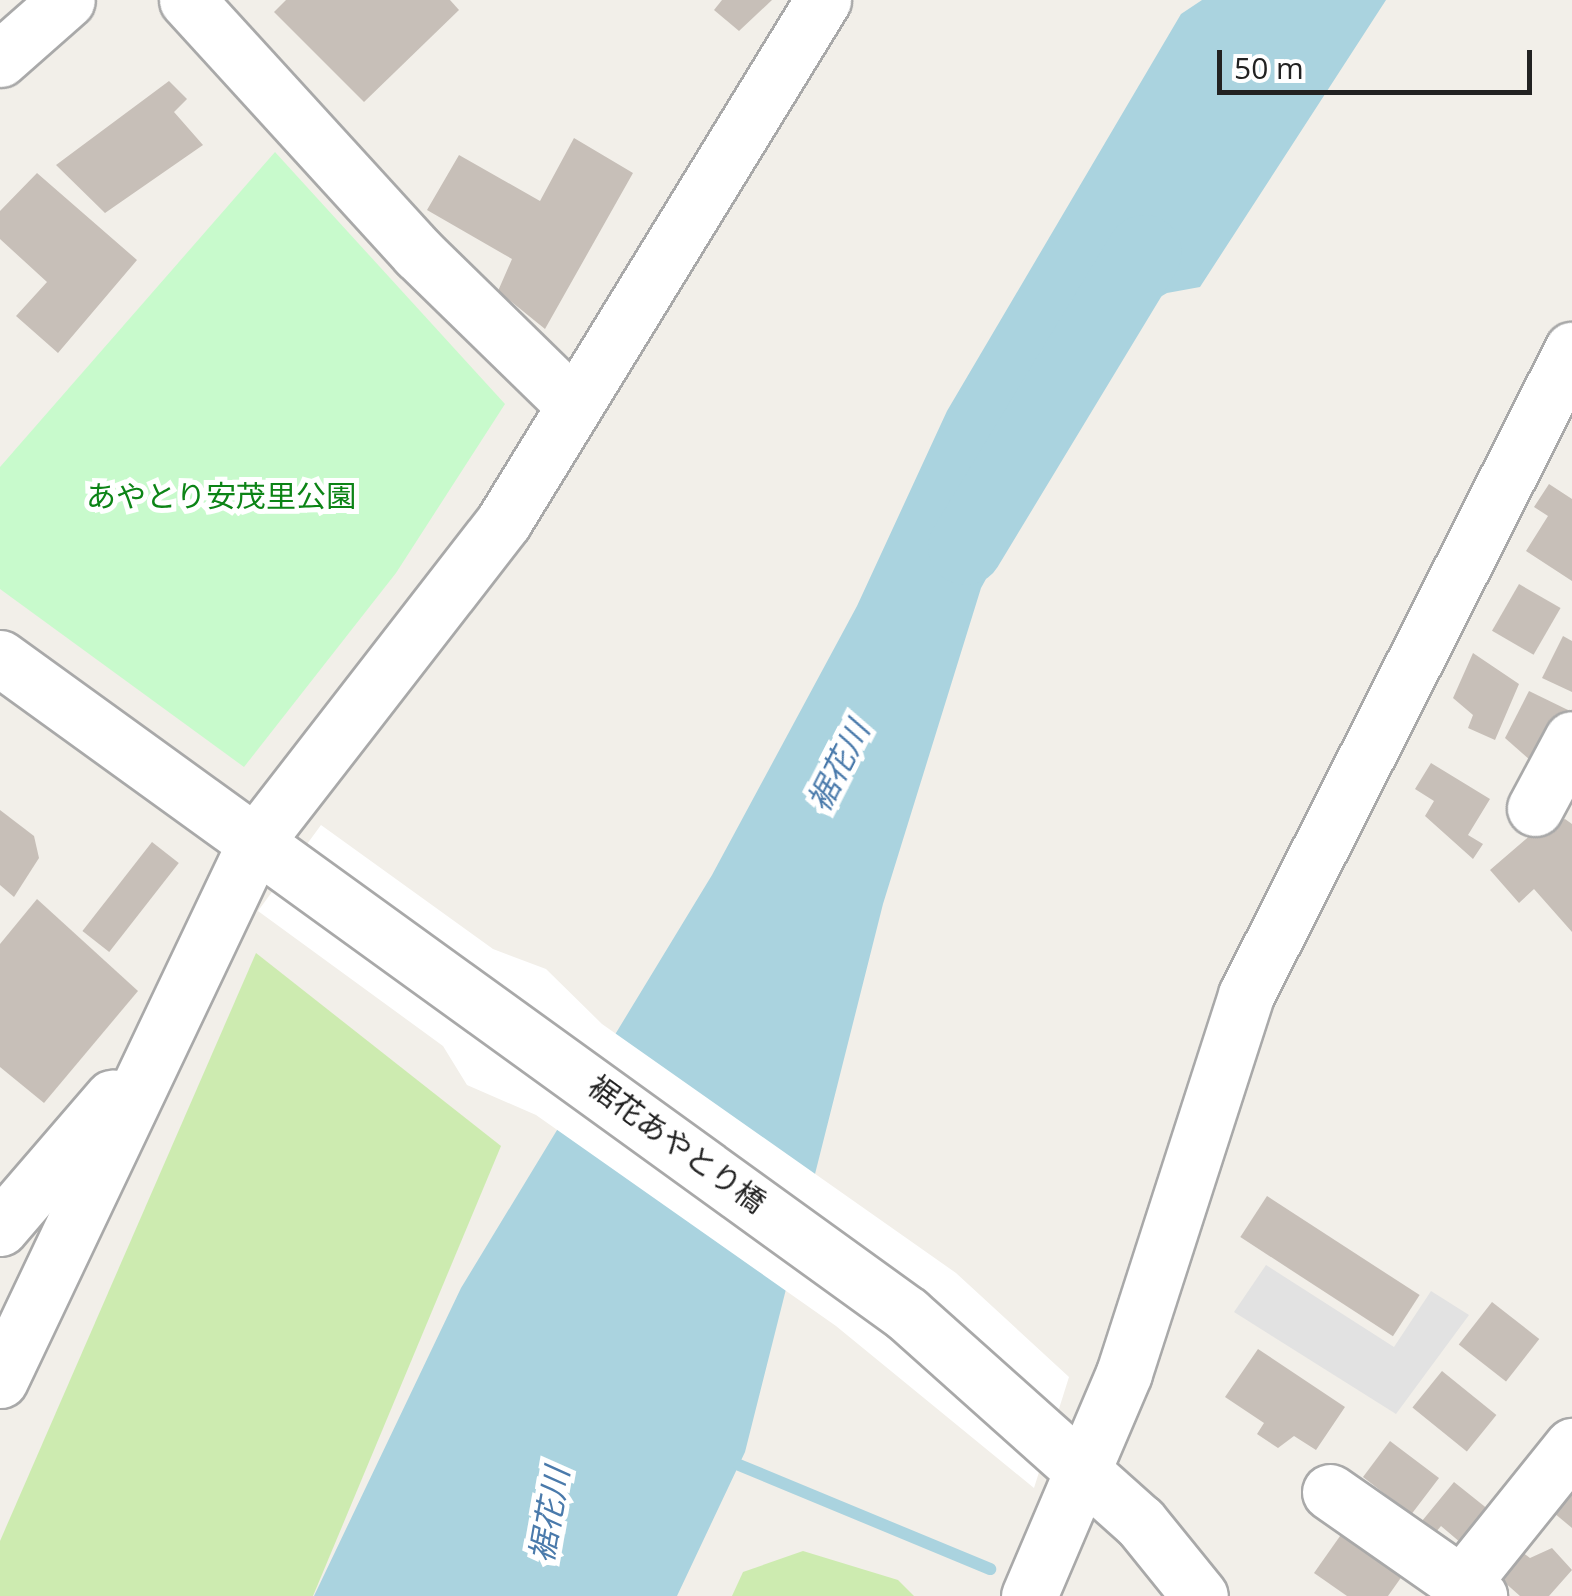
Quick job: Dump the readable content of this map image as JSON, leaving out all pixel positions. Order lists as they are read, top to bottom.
{
  "streets": {
    "street": ["裾花あやとり橋"]
  },
  "water": ["裾花川"],
  "parks": ["あやとり安茂里公園"],
  "scale_bar": "50 m"
}
